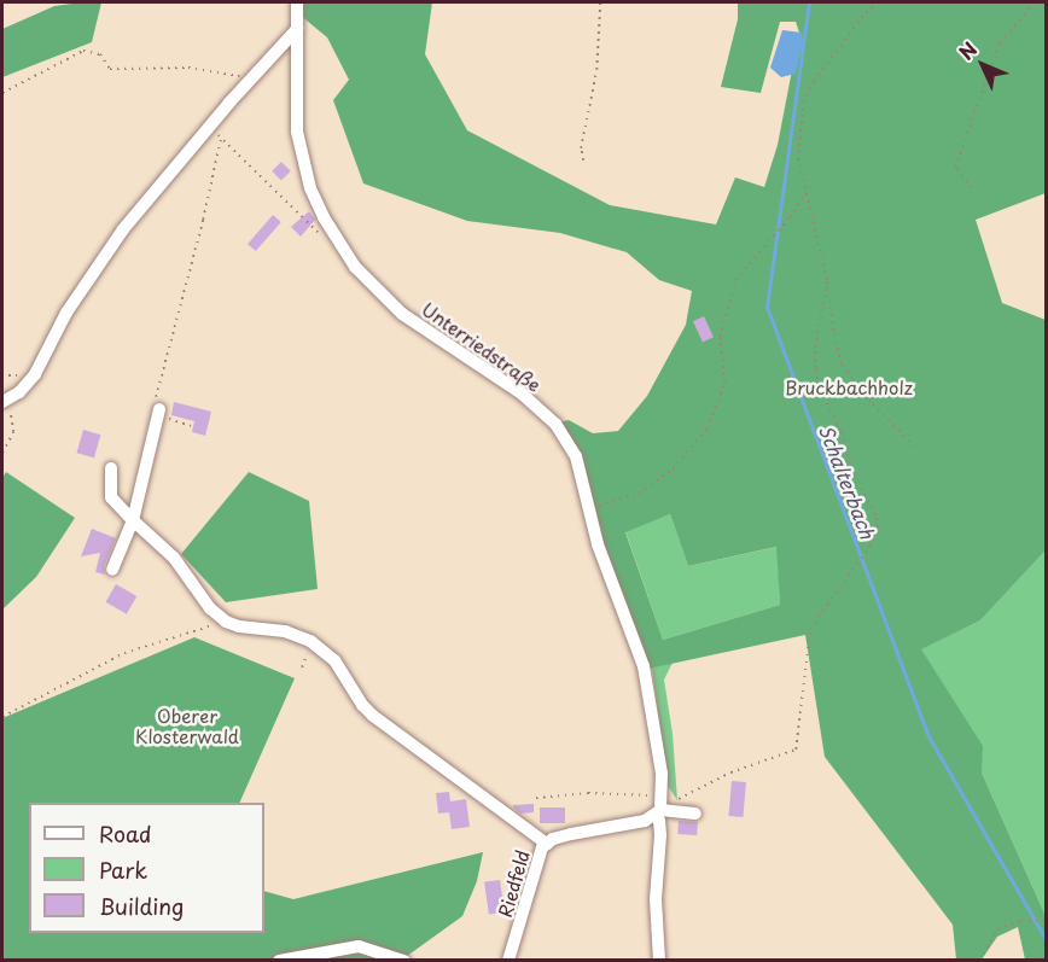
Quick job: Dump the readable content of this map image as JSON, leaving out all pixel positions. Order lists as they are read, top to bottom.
{
  "streets": {
    "street": ["Unterriedstraße", "Riedfeld"]
  },
  "crossings": [
    ["Unterriedstraße", "Riedfeld"]
  ],
  "water": ["Schalterbach"],
  "parks": ["Bruckbachholz", "Oberer Klosterwald"],
  "legend": ["Road", "Park", "Building"],
  "north": "top left"
}
